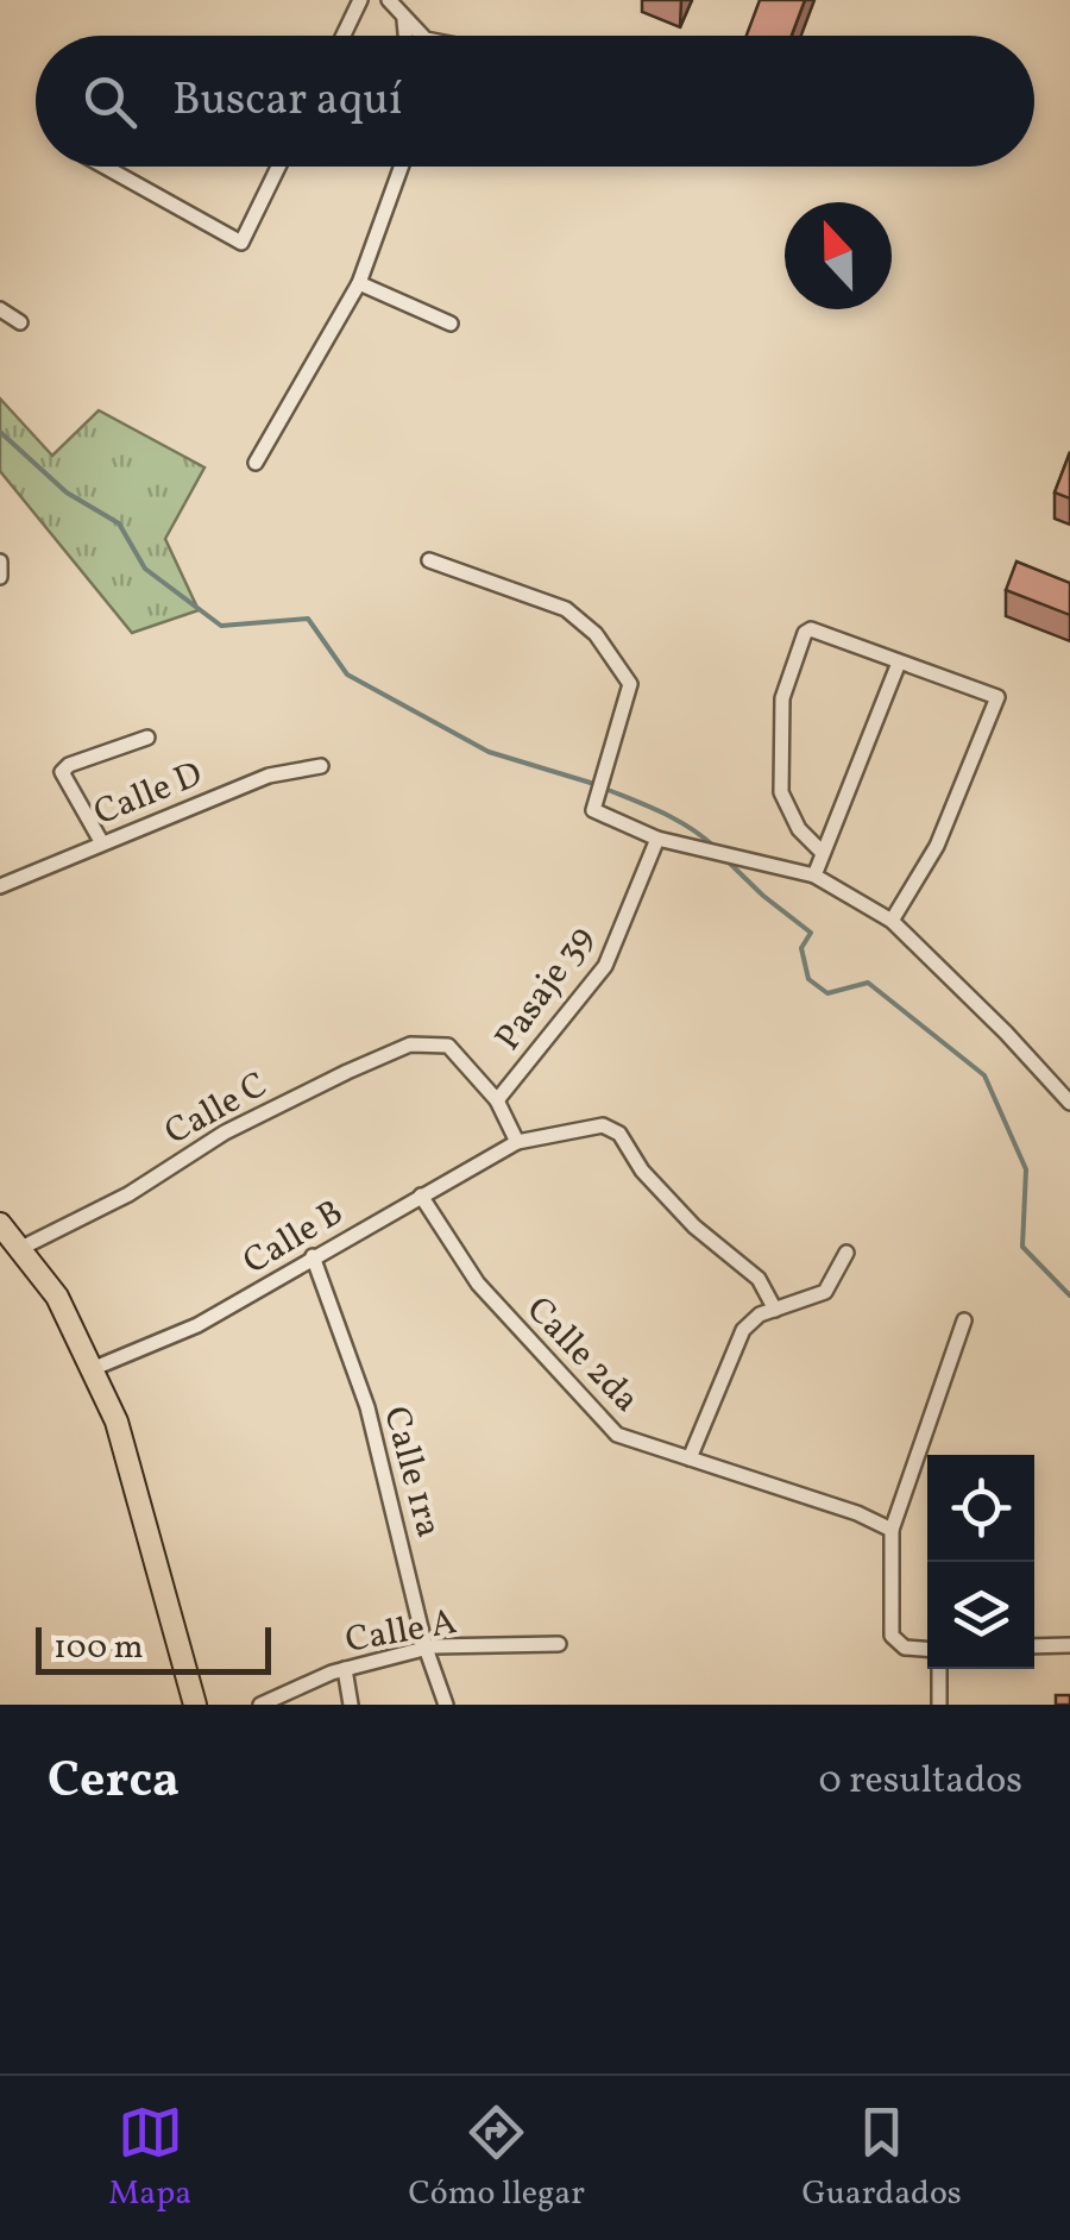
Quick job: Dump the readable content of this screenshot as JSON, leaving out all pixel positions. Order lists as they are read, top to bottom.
{
  "streets": {
    "street": [
      "Calle D",
      "Pasaje 39",
      "Calle C",
      "Calle B",
      "Calle 2da",
      "Calle 1ra",
      "Calle A"
    ]
  },
  "crossings": [
    ["Pasaje 39", "Calle C"],
    ["Calle B", "Calle 2da"],
    ["Calle B", "Calle 1ra"],
    ["Calle 1ra", "Calle A"]
  ],
  "scale_bar": "100 m",
  "north": "top",
  "page": {
    "search": "Buscar aquí",
    "scale": "100 m",
    "heading": ["Cerca", "0 resultados"],
    "nav": ["Mapa", "Cómo llegar", "Guardados"]
  }
}
